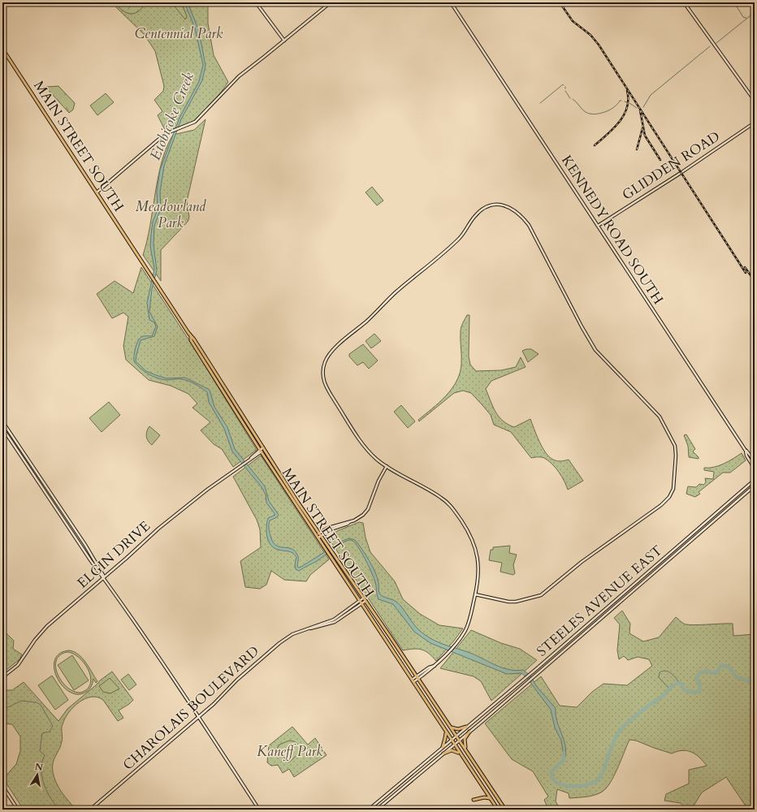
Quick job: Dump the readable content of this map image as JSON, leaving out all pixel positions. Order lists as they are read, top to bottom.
{
  "streets": {
    "main road": ["MAIN STREET SOUTH"],
    "street": [
      "GLIDDEN ROAD",
      "KENNEDY ROAD SOUTH",
      "ELGIN DRIVE",
      "STEELES AVENUE EAST",
      "CHAROLAIS BOULEVARD"
    ]
  },
  "crossings": [
    ["MAIN STREET SOUTH", "ELGIN DRIVE"],
    ["MAIN STREET SOUTH", "STEELES AVENUE EAST"],
    ["MAIN STREET SOUTH", "CHAROLAIS BOULEVARD"],
    ["GLIDDEN ROAD", "KENNEDY ROAD SOUTH"]
  ],
  "water": ["Etobicoke Creek"],
  "parks": ["Centennial Park", "Meadowland Park", "Kaneff Park"],
  "north": "top"
}
